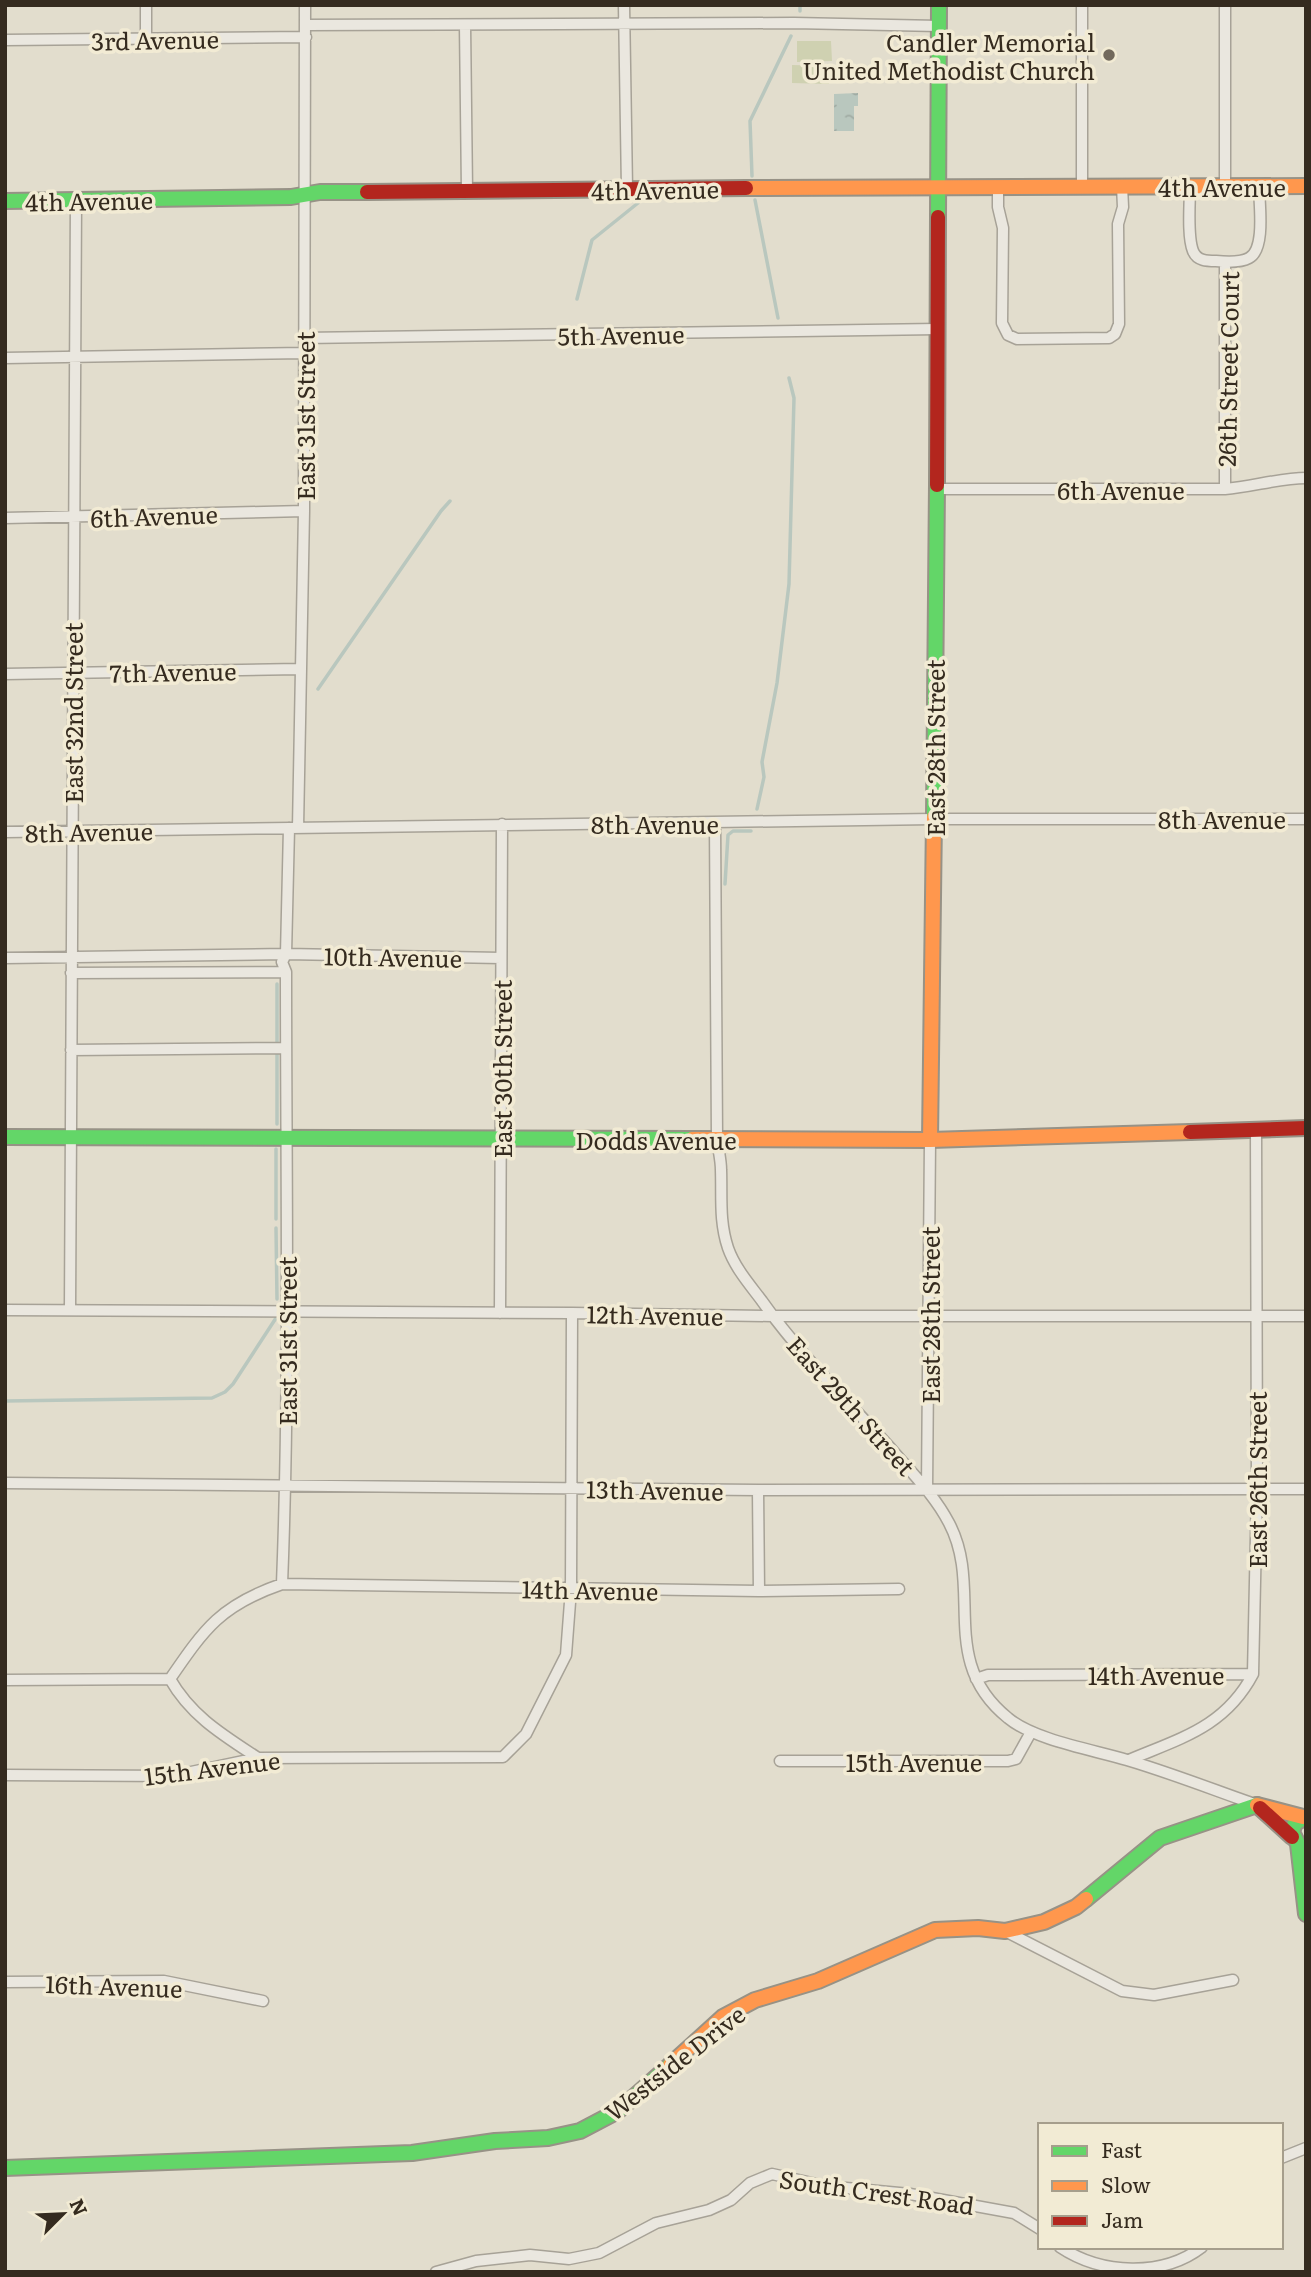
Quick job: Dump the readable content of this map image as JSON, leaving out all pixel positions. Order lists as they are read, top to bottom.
{
  "streets": {
    "street": [
      "3rd Avenue",
      "4th Avenue",
      "5th Avenue",
      "26th Street Court",
      "East 31st Street",
      "6th Avenue",
      "7th Avenue",
      "East 32nd Street",
      "East 28th Street",
      "8th Avenue",
      "10th Avenue",
      "East 30th Street",
      "Dodds Avenue",
      "12th Avenue",
      "East 29th Street",
      "East 26th Street",
      "13th Avenue",
      "14th Avenue",
      "15th Avenue",
      "16th Avenue",
      "Westside Drive",
      "South Crest Road"
    ]
  },
  "crossings": [
    ["3rd Avenue", "East 31st Street"],
    ["4th Avenue", "26th Street Court"],
    ["4th Avenue", "East 31st Street"],
    ["4th Avenue", "East 32nd Street"],
    ["4th Avenue", "East 28th Street"],
    ["5th Avenue", "East 31st Street"],
    ["5th Avenue", "East 28th Street"],
    ["26th Street Court", "6th Avenue"],
    ["East 31st Street", "6th Avenue"],
    ["East 31st Street", "7th Avenue"],
    ["East 31st Street", "8th Avenue"],
    ["East 31st Street", "10th Avenue"],
    ["East 31st Street", "Dodds Avenue"],
    ["East 31st Street", "12th Avenue"],
    ["East 31st Street", "13th Avenue"],
    ["East 31st Street", "14th Avenue"],
    ["6th Avenue", "East 32nd Street"],
    ["6th Avenue", "East 28th Street"],
    ["7th Avenue", "East 32nd Street"],
    ["East 32nd Street", "8th Avenue"],
    ["East 32nd Street", "10th Avenue"],
    ["East 32nd Street", "Dodds Avenue"],
    ["East 32nd Street", "12th Avenue"],
    ["East 28th Street", "8th Avenue"],
    ["East 28th Street", "Dodds Avenue"],
    ["East 28th Street", "12th Avenue"],
    ["East 28th Street", "East 29th Street"],
    ["East 28th Street", "13th Avenue"],
    ["8th Avenue", "East 30th Street"],
    ["8th Avenue", "East 29th Street"],
    ["10th Avenue", "East 30th Street"],
    ["East 30th Street", "Dodds Avenue"],
    ["East 30th Street", "12th Avenue"],
    ["Dodds Avenue", "East 29th Street"],
    ["Dodds Avenue", "East 26th Street"],
    ["12th Avenue", "East 29th Street"],
    ["12th Avenue", "East 26th Street"],
    ["East 29th Street", "13th Avenue"],
    ["East 29th Street", "14th Avenue"],
    ["East 29th Street", "15th Avenue"],
    ["East 29th Street", "Westside Drive"],
    ["East 26th Street", "13th Avenue"],
    ["East 26th Street", "14th Avenue"],
    ["14th Avenue", "15th Avenue"]
  ],
  "places": ["Candler Memorial United Methodist Church"],
  "legend": ["Fast", "Slow", "Jam"],
  "north": "top right"
}
